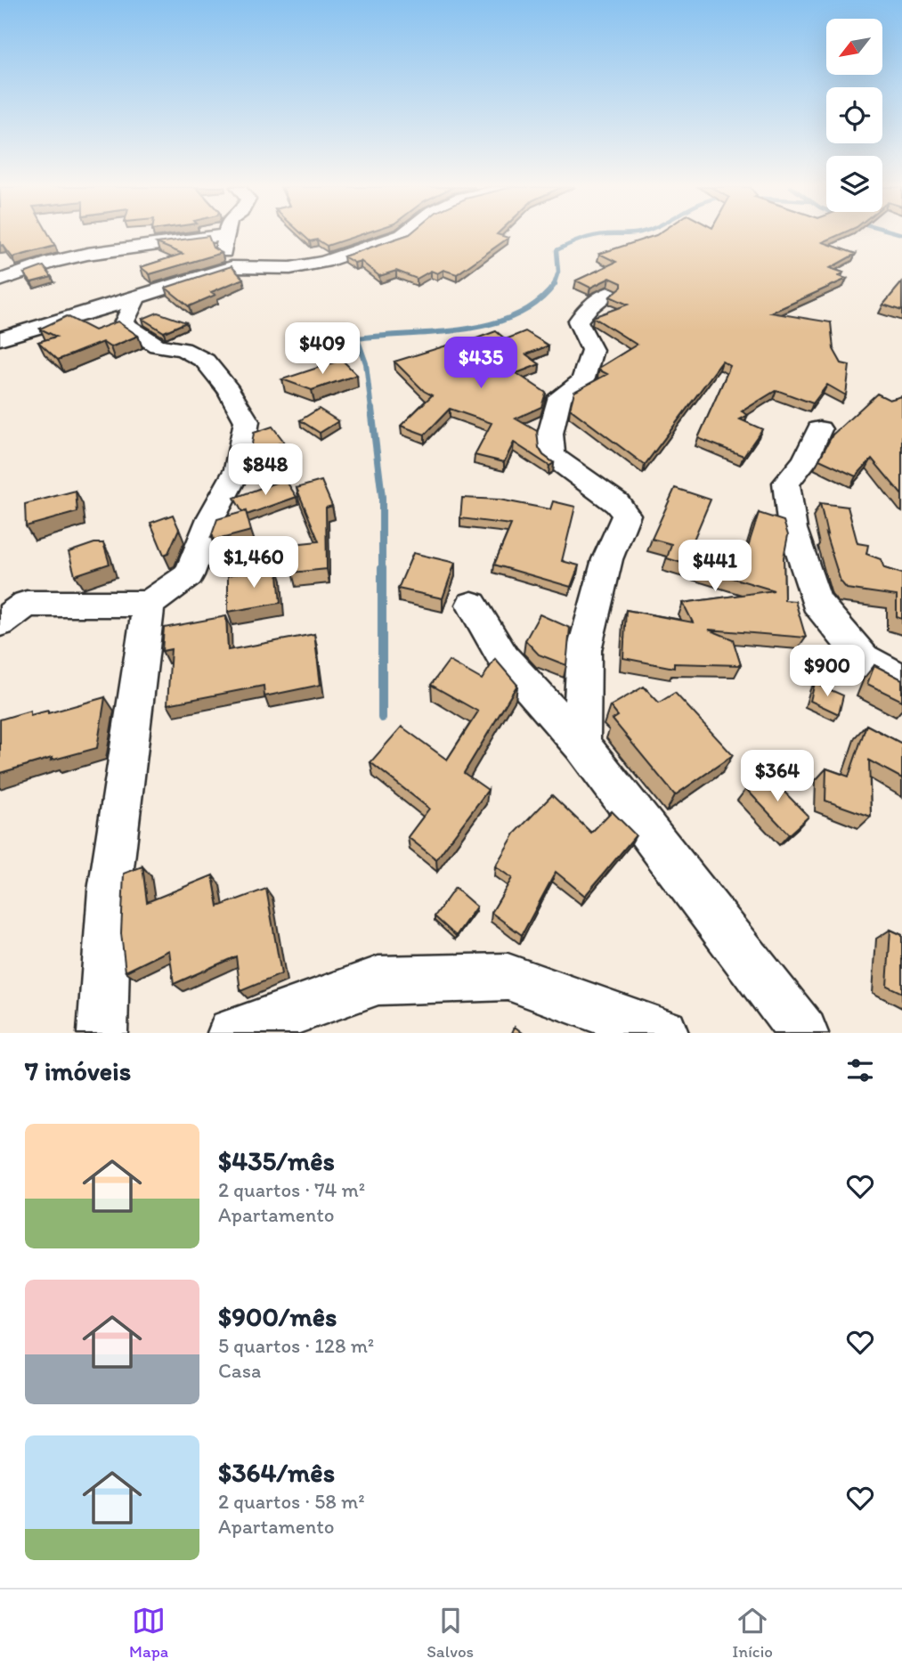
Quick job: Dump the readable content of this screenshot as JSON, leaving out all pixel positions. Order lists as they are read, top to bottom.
{
  "north": "bottom left",
  "page": {
    "price": [
      "$409",
      "$435",
      "$848",
      "$1,460",
      "$441",
      "$900",
      "$364"
    ],
    "heading": "7 imóveis",
    "list": [
      {
        "name": "$435/mês",
        "note": "2 quartos · 74 m² · Apartamento"
      },
      {
        "name": "$900/mês",
        "note": "5 quartos · 128 m² · Casa"
      },
      {
        "name": "$364/mês",
        "note": "2 quartos · 58 m² · Apartamento"
      }
    ],
    "tabs": ["Mapa", "Salvos", "Início"]
  }
}
